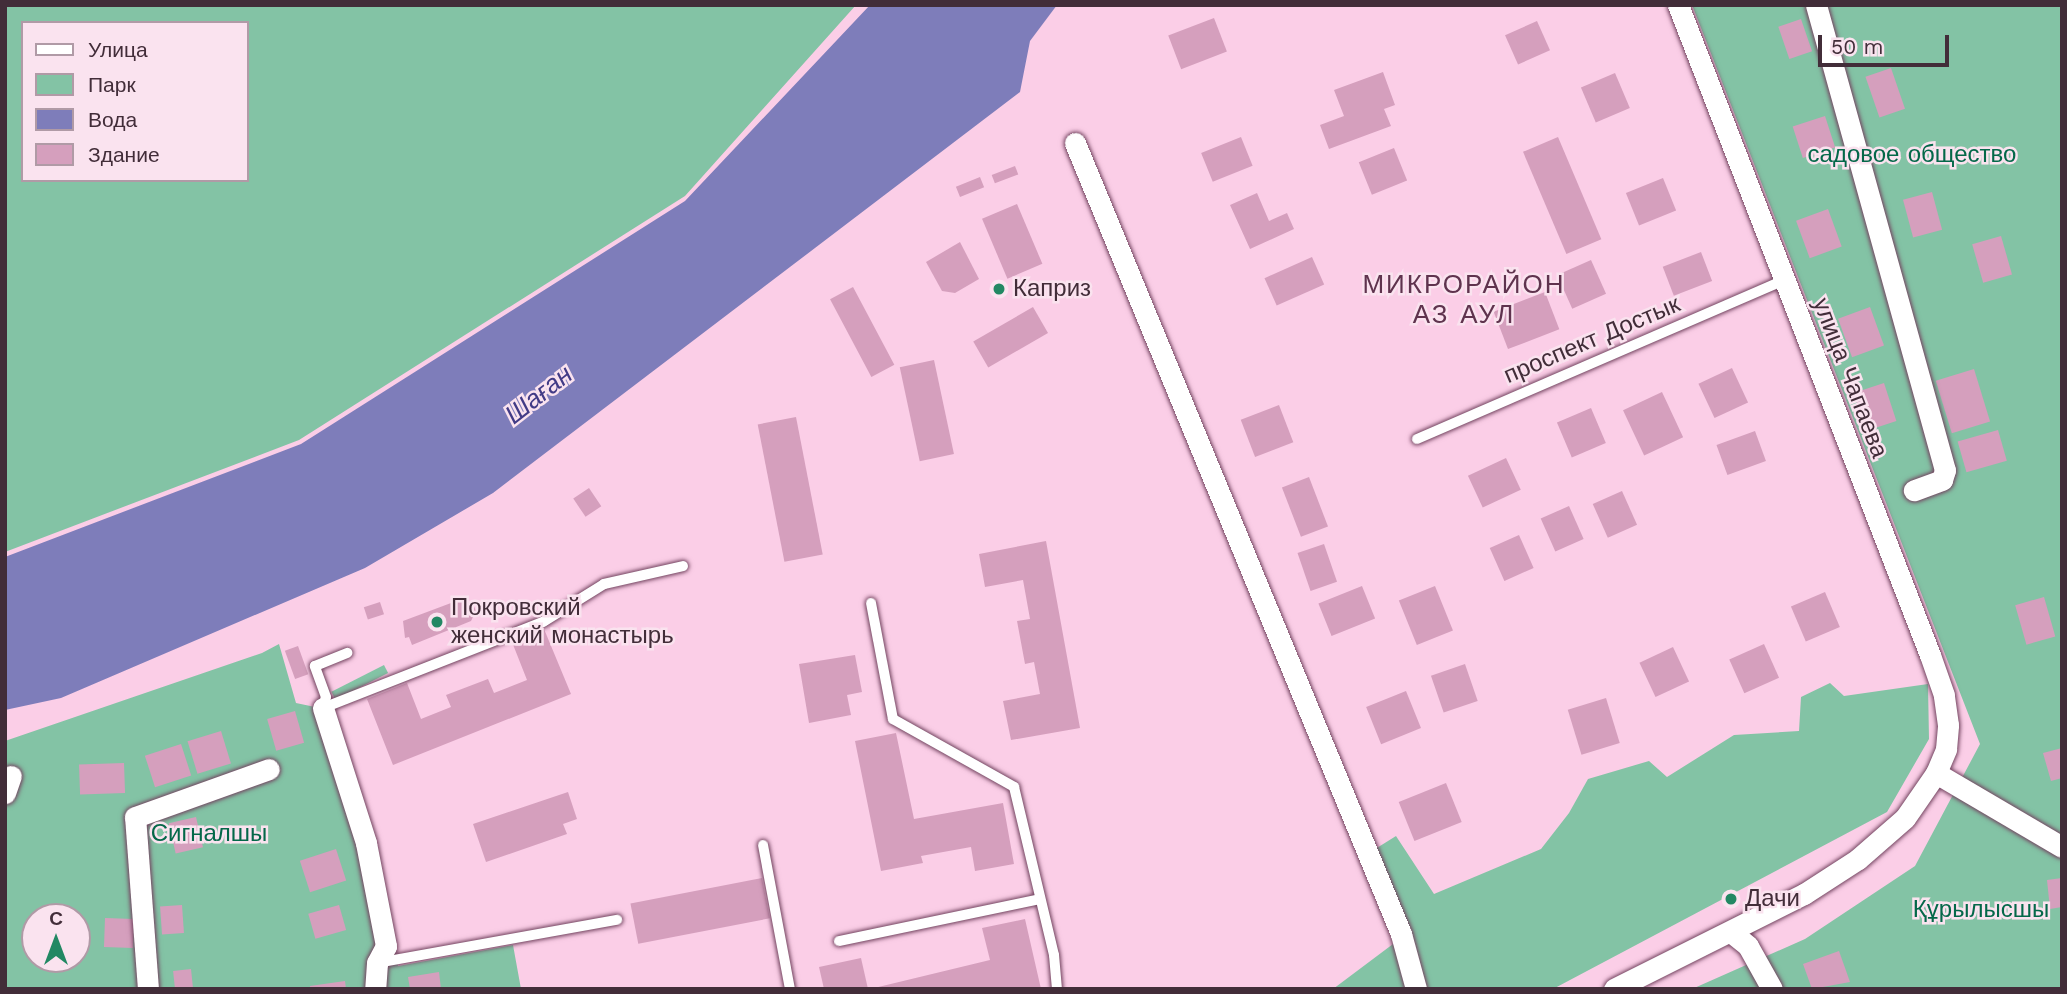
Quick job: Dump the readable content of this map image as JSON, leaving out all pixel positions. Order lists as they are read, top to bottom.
{
  "streets": {
    "street": ["улица Чапаева"],
    "lane": ["проспект Достык"]
  },
  "crossings": [
    ["проспект Достык", "улица Чапаева"]
  ],
  "districts": ["МИКРОРАЙОН АЗ АУЛ"],
  "water": ["Шаған"],
  "parks": ["садовое общество", "Сигналшы", "Құрылысшы"],
  "places": ["Каприз", "Покровский женский монастырь", "Дачи"],
  "legend": [
    "Улица",
    "Парк",
    "Вода",
    "Здание"
  ],
  "scale_bar": "50 m",
  "north": "top"
}
